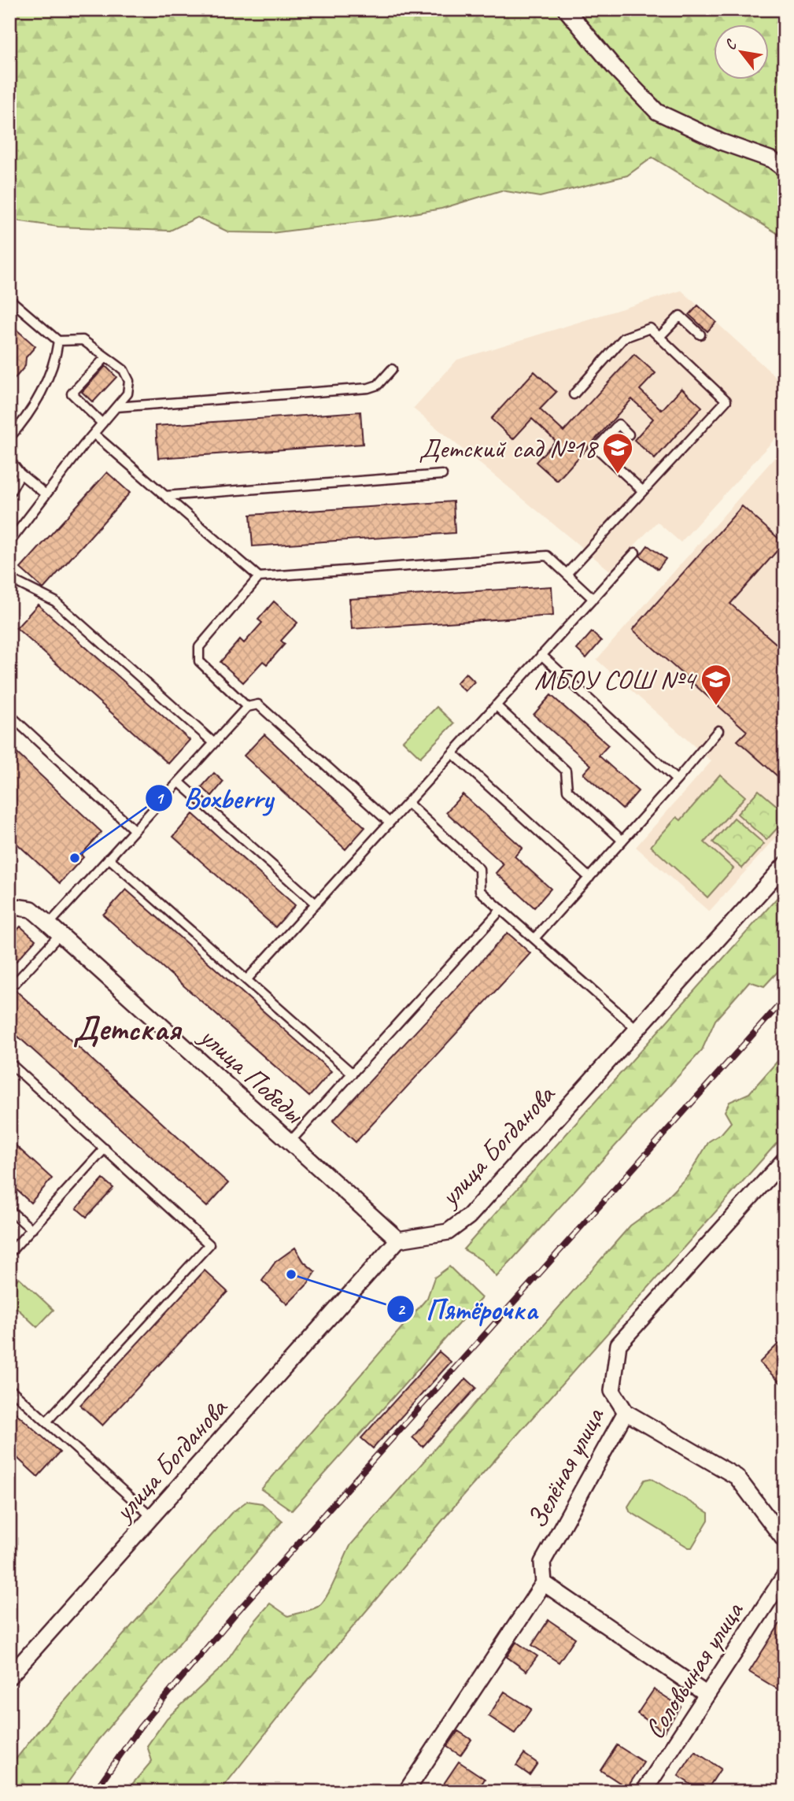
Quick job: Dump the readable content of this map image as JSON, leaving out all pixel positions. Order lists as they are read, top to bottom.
{
  "streets": {
    "street": [
      "улица Победы",
      "улица Богданова",
      "Зелёная улица",
      "Соловьиная улица"
    ]
  },
  "crossings": [
    ["улица Победы", "улица Богданова"]
  ],
  "districts": ["Детская"],
  "places": {
    "school or university": ["Детский сад №18", "МБОУ СОШ №4"],
    "other": ["Boxberry", "Пятёрочка"]
  },
  "north": "top left"
}
